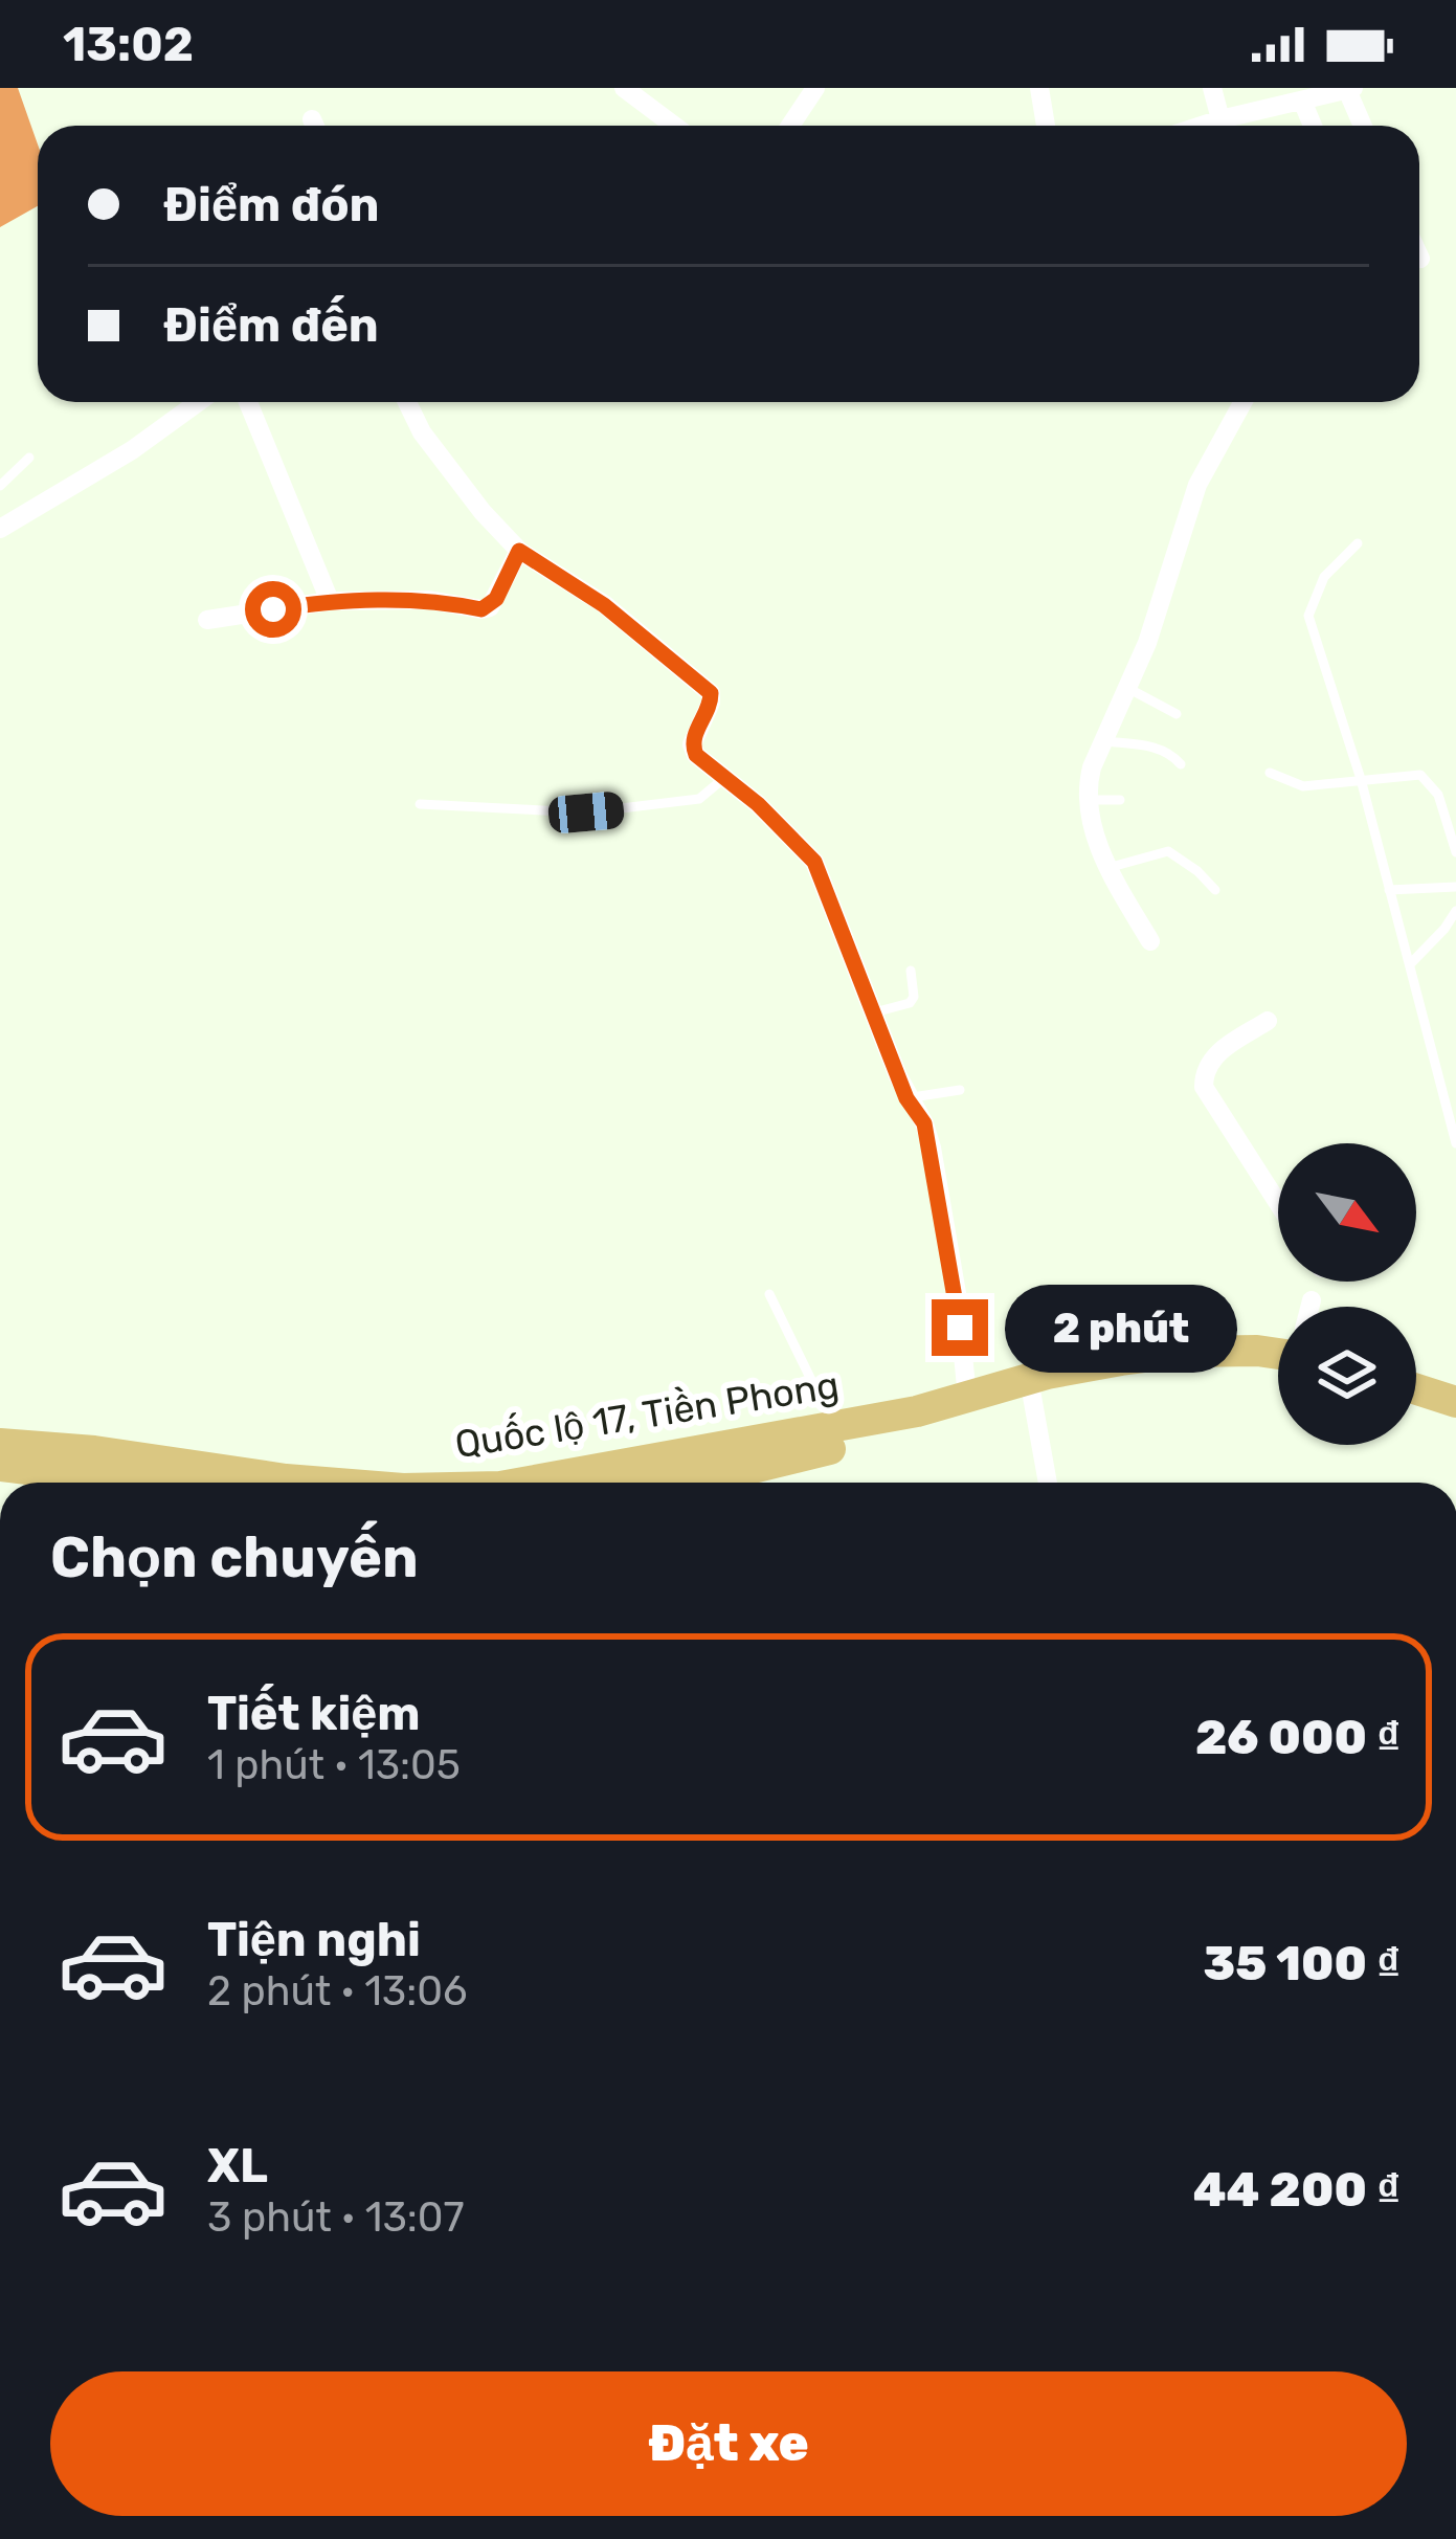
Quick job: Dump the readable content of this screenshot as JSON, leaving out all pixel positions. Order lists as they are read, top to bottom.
{
  "streets": {
    "highway": ["Quốc lộ 17, Tiền Phong"]
  },
  "north": "bottom right",
  "page": {
    "status": "13:02",
    "banner": ["Điểm đón", "Điểm đến"],
    "bubble": "2 phút",
    "heading": "Chọn chuyến",
    "list": [
      {
        "name": "Tiết kiệm",
        "note": "1 phút · 13:05",
        "value": "26 000 ₫"
      },
      {
        "name": "Tiện nghi",
        "note": "2 phút · 13:06",
        "value": "35 100 ₫"
      },
      {
        "name": "XL",
        "note": "3 phút · 13:07",
        "value": "44 200 ₫"
      }
    ],
    "buttons": "Đặt xe"
  }
}
